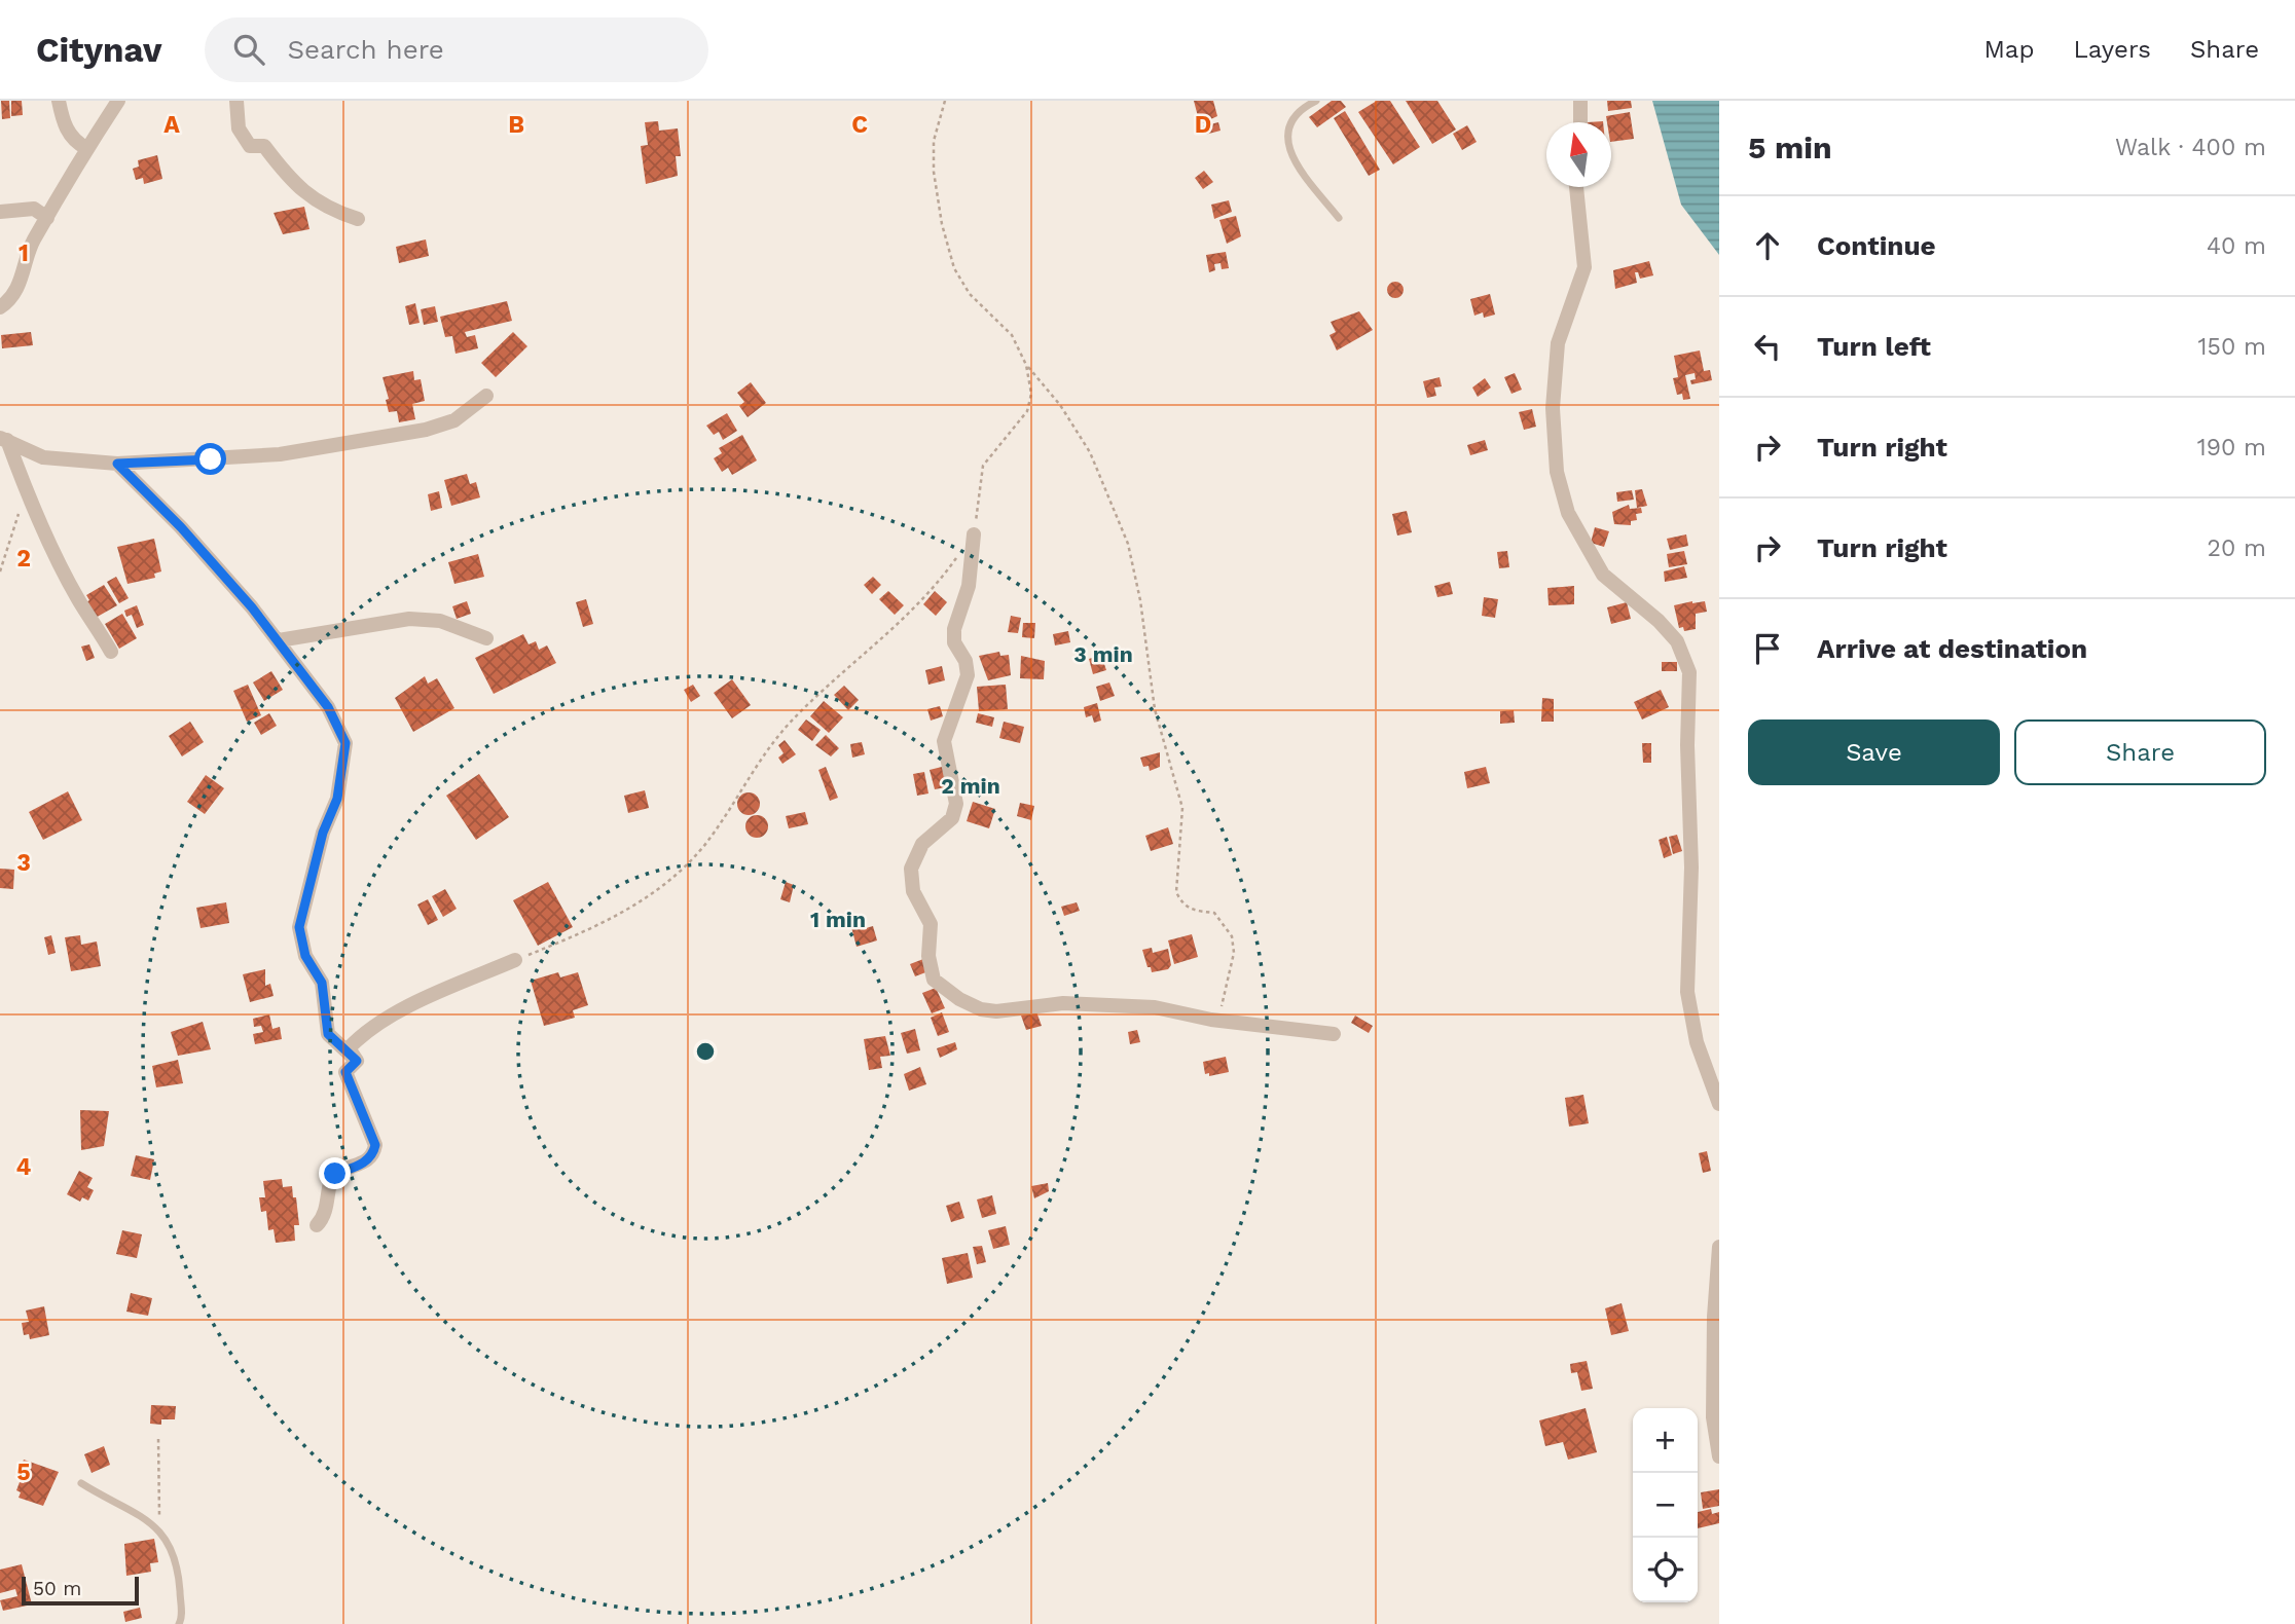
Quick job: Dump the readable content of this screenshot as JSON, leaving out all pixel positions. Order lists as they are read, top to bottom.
{
  "scale_bar": "50 m",
  "north": "top",
  "page": {
    "header": "Citynav",
    "search": "Search here",
    "nav": ["Map", "Layers", "Share"],
    "heading": ["5 min", "Walk · 400 m"],
    "list": [
      ["Continue", "40 m"],
      ["Turn left", "150 m"],
      ["Turn right", "190 m"],
      ["Turn right", "20 m"],
      "Arrive at destination"
    ],
    "buttons": ["Save", "Share"],
    "map_buttons": ["+", "−"],
    "scale": "50 m"
  },
  "grid": {
    "columns": [
      "A",
      "B",
      "C",
      "D"
    ],
    "rows": [
      "1",
      "2",
      "3",
      "4",
      "5"
    ]
  },
  "rings": ["3 min", "2 min", "1 min"]
}
